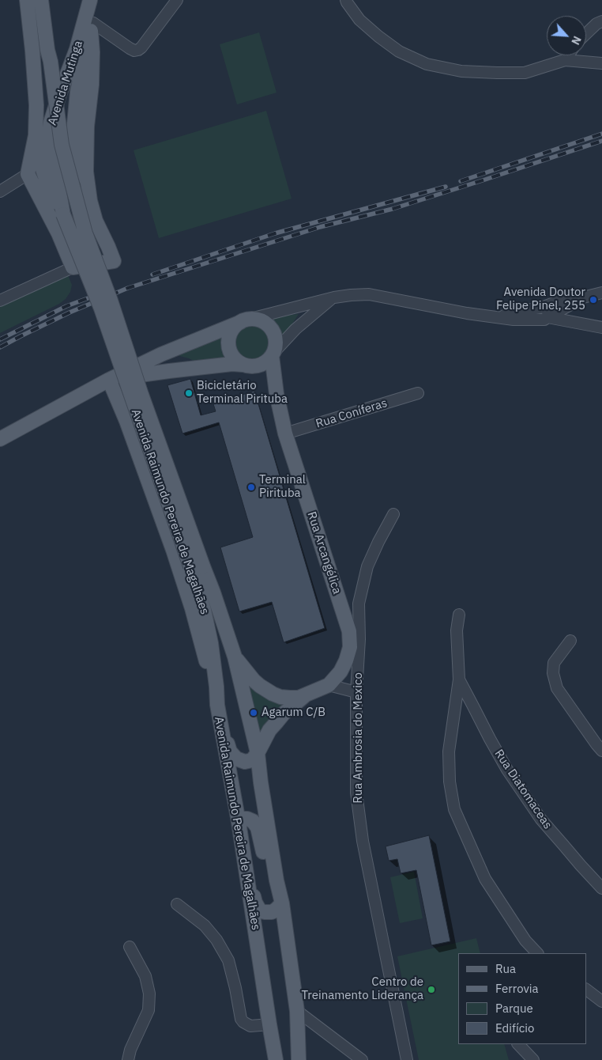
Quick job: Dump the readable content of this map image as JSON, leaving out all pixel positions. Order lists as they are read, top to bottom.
{
  "streets": {
    "main road": ["Avenida Mutinga", "Avenida Raimundo Pereira de Magalhães", "Rua Arcangélica"],
    "street": ["Rua Coníferas", "Rua Ambrosia do Mexico", "Rua Diatomaceas"]
  },
  "crossings": [
    ["Avenida Mutinga", "Avenida Raimundo Pereira de Magalhães"],
    ["Rua Coníferas", "Rua Arcangélica"]
  ],
  "places": [
    "Avenida Doutor Felipe Pinel, 255",
    "Bicicletário Terminal Pirituba",
    "Terminal Pirituba",
    "Agarum C/B",
    "Centro de Treinamento Liderança"
  ],
  "legend": [
    "Rua",
    "Ferrovia",
    "Parque",
    "Edifício"
  ],
  "north": "bottom right"
}
